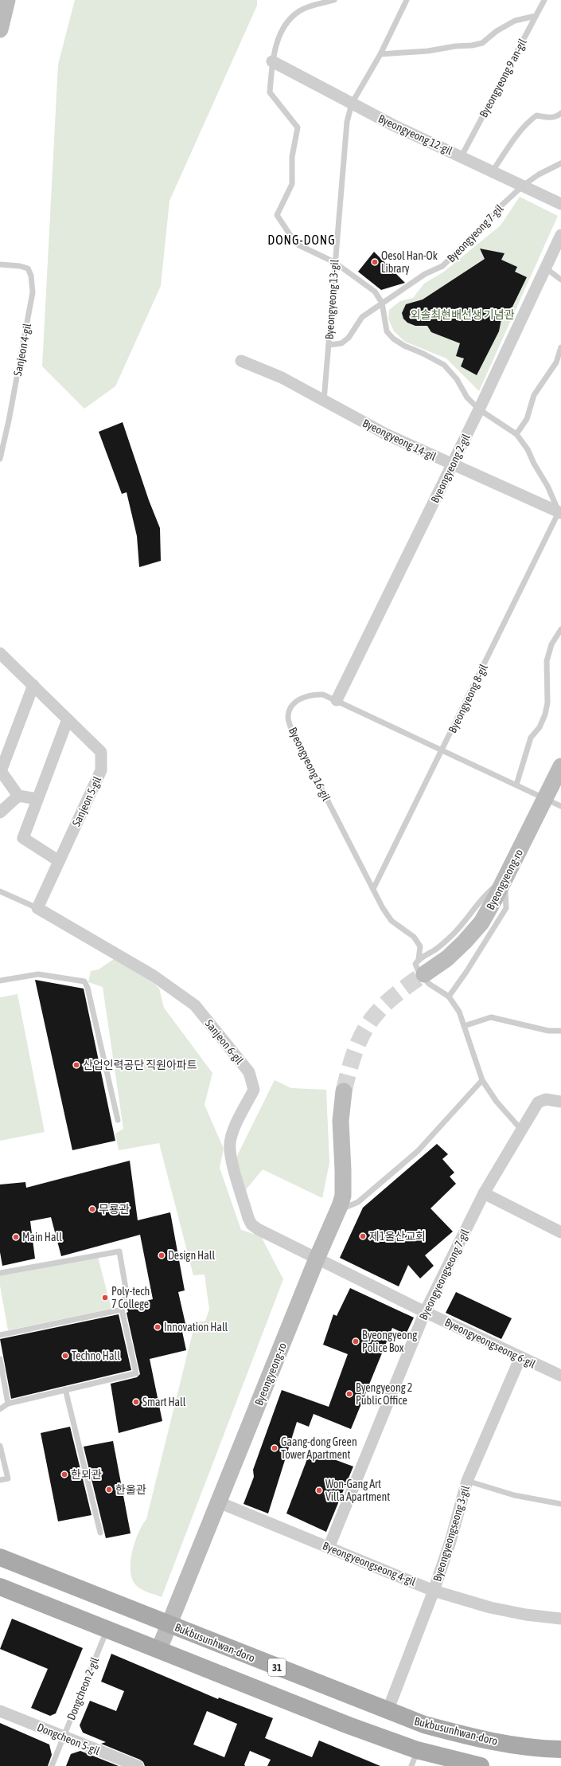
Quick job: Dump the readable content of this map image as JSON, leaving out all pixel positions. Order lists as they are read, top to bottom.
{
  "streets": {
    "main road": ["Bukbusunhwan-doro", "31"],
    "street": [
      "Byeongyeong 12-gil",
      "Byeongyeong 14-gil",
      "Byeongyeong 2-gil",
      "Sanjeon 5-gil",
      "Byeongyeong-ro",
      "Sanjeon 6-gil",
      "Byeongyeongseong 7-gil",
      "Byeongyeongseong 6-gil",
      "Byeongyeongseong 3-gil",
      "Byeongyeongseong 4-gil",
      "Dongcheon 5-gil"
    ],
    "lane": [
      "Byeongyeong 9 an-gil",
      "Byeongyeong 7-gil",
      "Byeongyeong 13-gil",
      "Sanjeon 4-gil",
      "Byeongyeong 8-gil",
      "Byeongyeong 16-gil",
      "Dongcheon 2-gil"
    ]
  },
  "crossings": [
    ["Byeongyeong 9 an-gil", "Byeongyeong 12-gil"],
    ["Byeongyeong 12-gil", "Byeongyeong 7-gil"],
    ["Byeongyeong 12-gil", "Byeongyeong 13-gil"],
    ["Byeongyeong 7-gil", "Byeongyeong 13-gil"],
    ["Byeongyeong 13-gil", "Byeongyeong 14-gil"],
    ["Byeongyeong 14-gil", "Byeongyeong 2-gil"],
    ["Byeongyeong 14-gil", "Byeongyeong 8-gil"],
    ["Byeongyeong 2-gil", "Byeongyeong 16-gil"],
    ["Byeongyeong 8-gil", "Byeongyeong 16-gil"],
    ["Byeongyeong 16-gil", "Byeongyeong-ro"],
    ["Sanjeon 5-gil", "Sanjeon 6-gil"],
    ["Byeongyeong-ro", "Sanjeon 6-gil"],
    ["Byeongyeong-ro", "Byeongyeongseong 6-gil"],
    ["Byeongyeong-ro", "Byeongyeongseong 4-gil"],
    ["Byeongyeong-ro", "Bukbusunhwan-doro"],
    ["Byeongyeong-ro", "31"],
    ["Sanjeon 6-gil", "Byeongyeongseong 6-gil"],
    ["Byeongyeongseong 7-gil", "Byeongyeongseong 6-gil"],
    ["Byeongyeongseong 7-gil", "Byeongyeongseong 4-gil"],
    ["Byeongyeongseong 6-gil", "Byeongyeongseong 3-gil"],
    ["Byeongyeongseong 3-gil", "Byeongyeongseong 4-gil"],
    ["Byeongyeongseong 3-gil", "Bukbusunhwan-doro"],
    ["31", "Dongcheon 2-gil"],
    ["Dongcheon 2-gil", "Dongcheon 5-gil"]
  ],
  "districts": ["DONG-DONG"],
  "parks": ["외솔최현배선생 기념관"],
  "places": [
    "Oesol Han-Ok Library",
    "산업인력공단 직원아파트",
    "무룡관",
    "제1울산교회",
    "Main Hall",
    "Design Hall",
    "Poly-tech 7 College",
    "Innovation Hall",
    "Byeongyeong Police Box",
    "Techno Hall",
    "Byengyeong 2 Public Office",
    "Smart Hall",
    "Gaang-dong Green Tower Apartment",
    "한뫼관",
    "한울관",
    "Won-Gang Art Villa Apartment"
  ]
}
